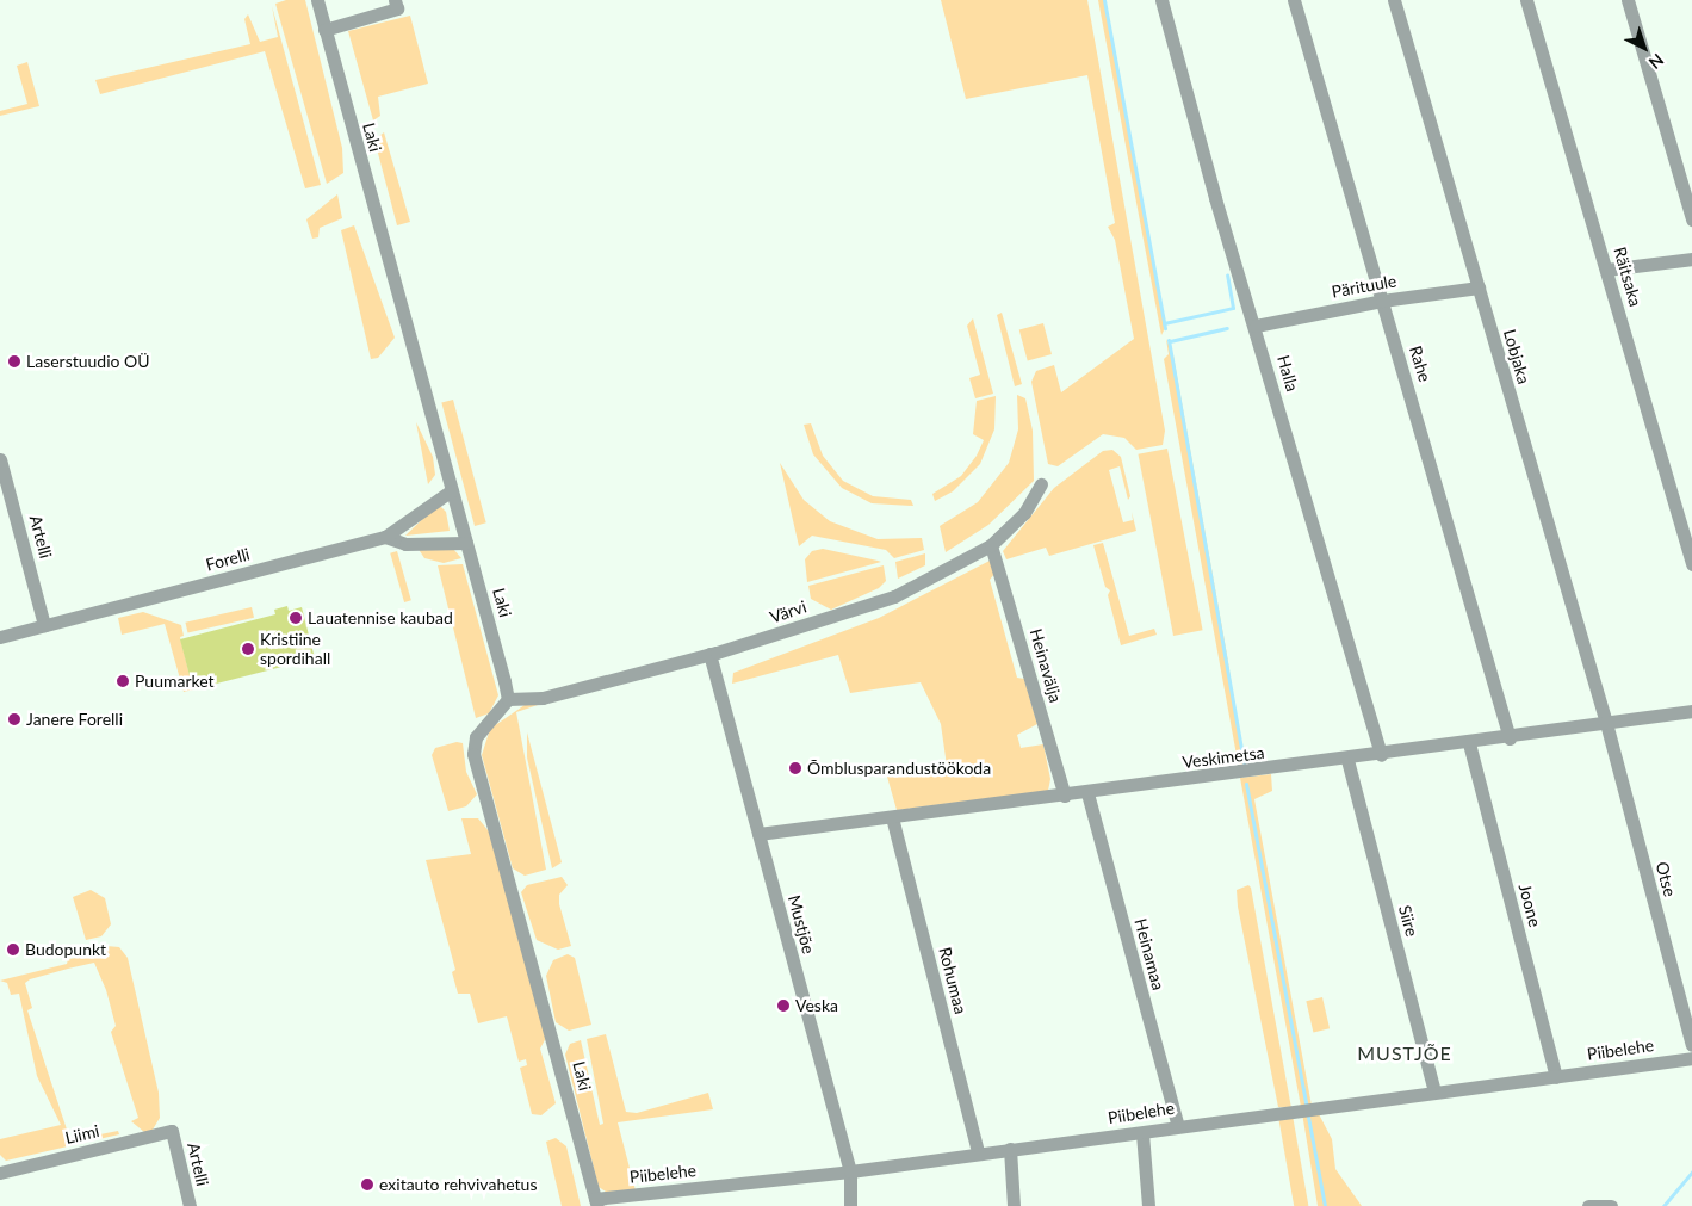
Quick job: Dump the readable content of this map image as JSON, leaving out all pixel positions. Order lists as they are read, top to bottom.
{
  "streets": {
    "street": [
      "Laki",
      "Räitsaka",
      "Pärituule",
      "Lobjaka",
      "Rahe",
      "Halla",
      "Artelli",
      "Forelli",
      "Värvi",
      "Heinavälja",
      "Veskimetsa",
      "Otse",
      "Joone",
      "Siire",
      "Mustjõe",
      "Heinamaa",
      "Rohumaa",
      "Piibelehe",
      "Liimi"
    ]
  },
  "crossings": [
    ["Laki", "Forelli"],
    ["Laki", "Värvi"],
    ["Laki", "Piibelehe"],
    ["Pärituule", "Lobjaka"],
    ["Pärituule", "Rahe"],
    ["Pärituule", "Halla"],
    ["Lobjaka", "Veskimetsa"],
    ["Lobjaka", "Otse"],
    ["Rahe", "Veskimetsa"],
    ["Halla", "Veskimetsa"],
    ["Artelli", "Forelli"],
    ["Artelli", "Liimi"],
    ["Värvi", "Heinavälja"],
    ["Värvi", "Mustjõe"],
    ["Heinavälja", "Veskimetsa"],
    ["Veskimetsa", "Otse"],
    ["Veskimetsa", "Joone"],
    ["Veskimetsa", "Siire"],
    ["Veskimetsa", "Mustjõe"],
    ["Veskimetsa", "Heinamaa"],
    ["Veskimetsa", "Rohumaa"],
    ["Joone", "Piibelehe"],
    ["Siire", "Piibelehe"],
    ["Mustjõe", "Piibelehe"],
    ["Heinamaa", "Piibelehe"],
    ["Rohumaa", "Piibelehe"]
  ],
  "districts": ["MUSTJÕE"],
  "places": [
    "Laserstuudio OÜ",
    "Lauatennise kaubad",
    "Kristiine spordihall",
    "Puumarket",
    "Janere Forelli",
    "Õmblusparandustöökoda",
    "Budopunkt",
    "Veska",
    "exitauto rehvivahetus"
  ],
  "north": "bottom right"
}
